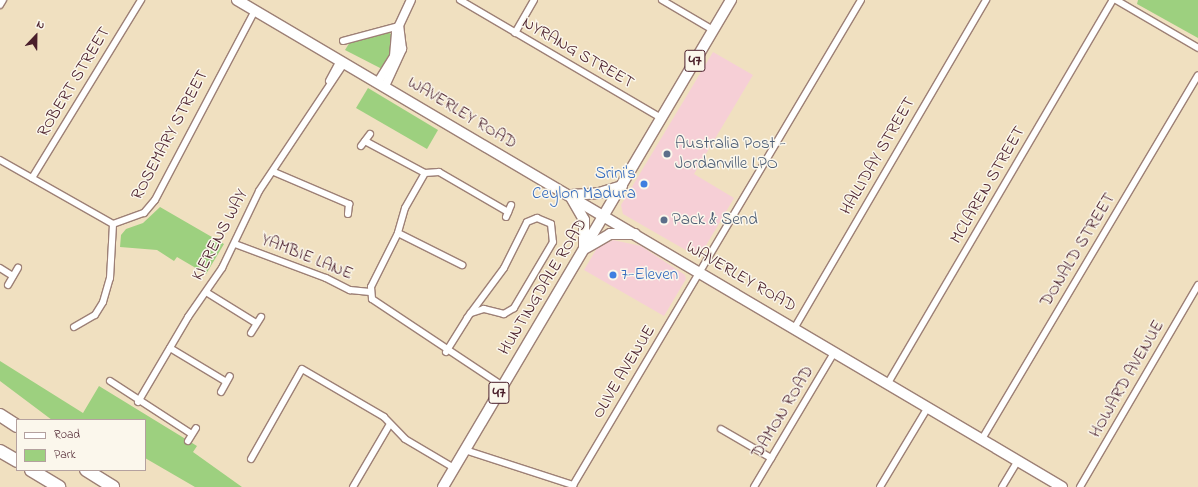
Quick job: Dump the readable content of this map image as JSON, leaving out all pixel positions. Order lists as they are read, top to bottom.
{
  "streets": {
    "main road": ["47", "WAVERLEY ROAD", "HUNTINGDALE ROAD"],
    "street": [
      "NYRANG STREET",
      "ROBERT STREET",
      "ROSEMARY STREET",
      "HALLIDAY STREET",
      "MCLAREN STREET",
      "KIERENS WAY",
      "DONALD STREET",
      "YAMBIE LANE",
      "OLIVE AVENUE",
      "HOWARD AVENUE",
      "DAMON ROAD"
    ]
  },
  "crossings": [
    ["NYRANG STREET", "HUNTINGDALE ROAD"],
    ["WAVERLEY ROAD", "ROSEMARY STREET"],
    ["WAVERLEY ROAD", "HALLIDAY STREET"],
    ["WAVERLEY ROAD", "MCLAREN STREET"],
    ["WAVERLEY ROAD", "KIERENS WAY"],
    ["WAVERLEY ROAD", "DONALD STREET"],
    ["WAVERLEY ROAD", "HUNTINGDALE ROAD"],
    ["WAVERLEY ROAD", "OLIVE AVENUE"],
    ["WAVERLEY ROAD", "DAMON ROAD"],
    ["KIERENS WAY", "YAMBIE LANE"]
  ],
  "places": [
    "Australia Post - Jordanville LPO",
    "Srini's Ceylon Madura",
    "Pack & Send",
    "7-Eleven"
  ],
  "legend": ["Road", "Park"],
  "north": "top"
}
